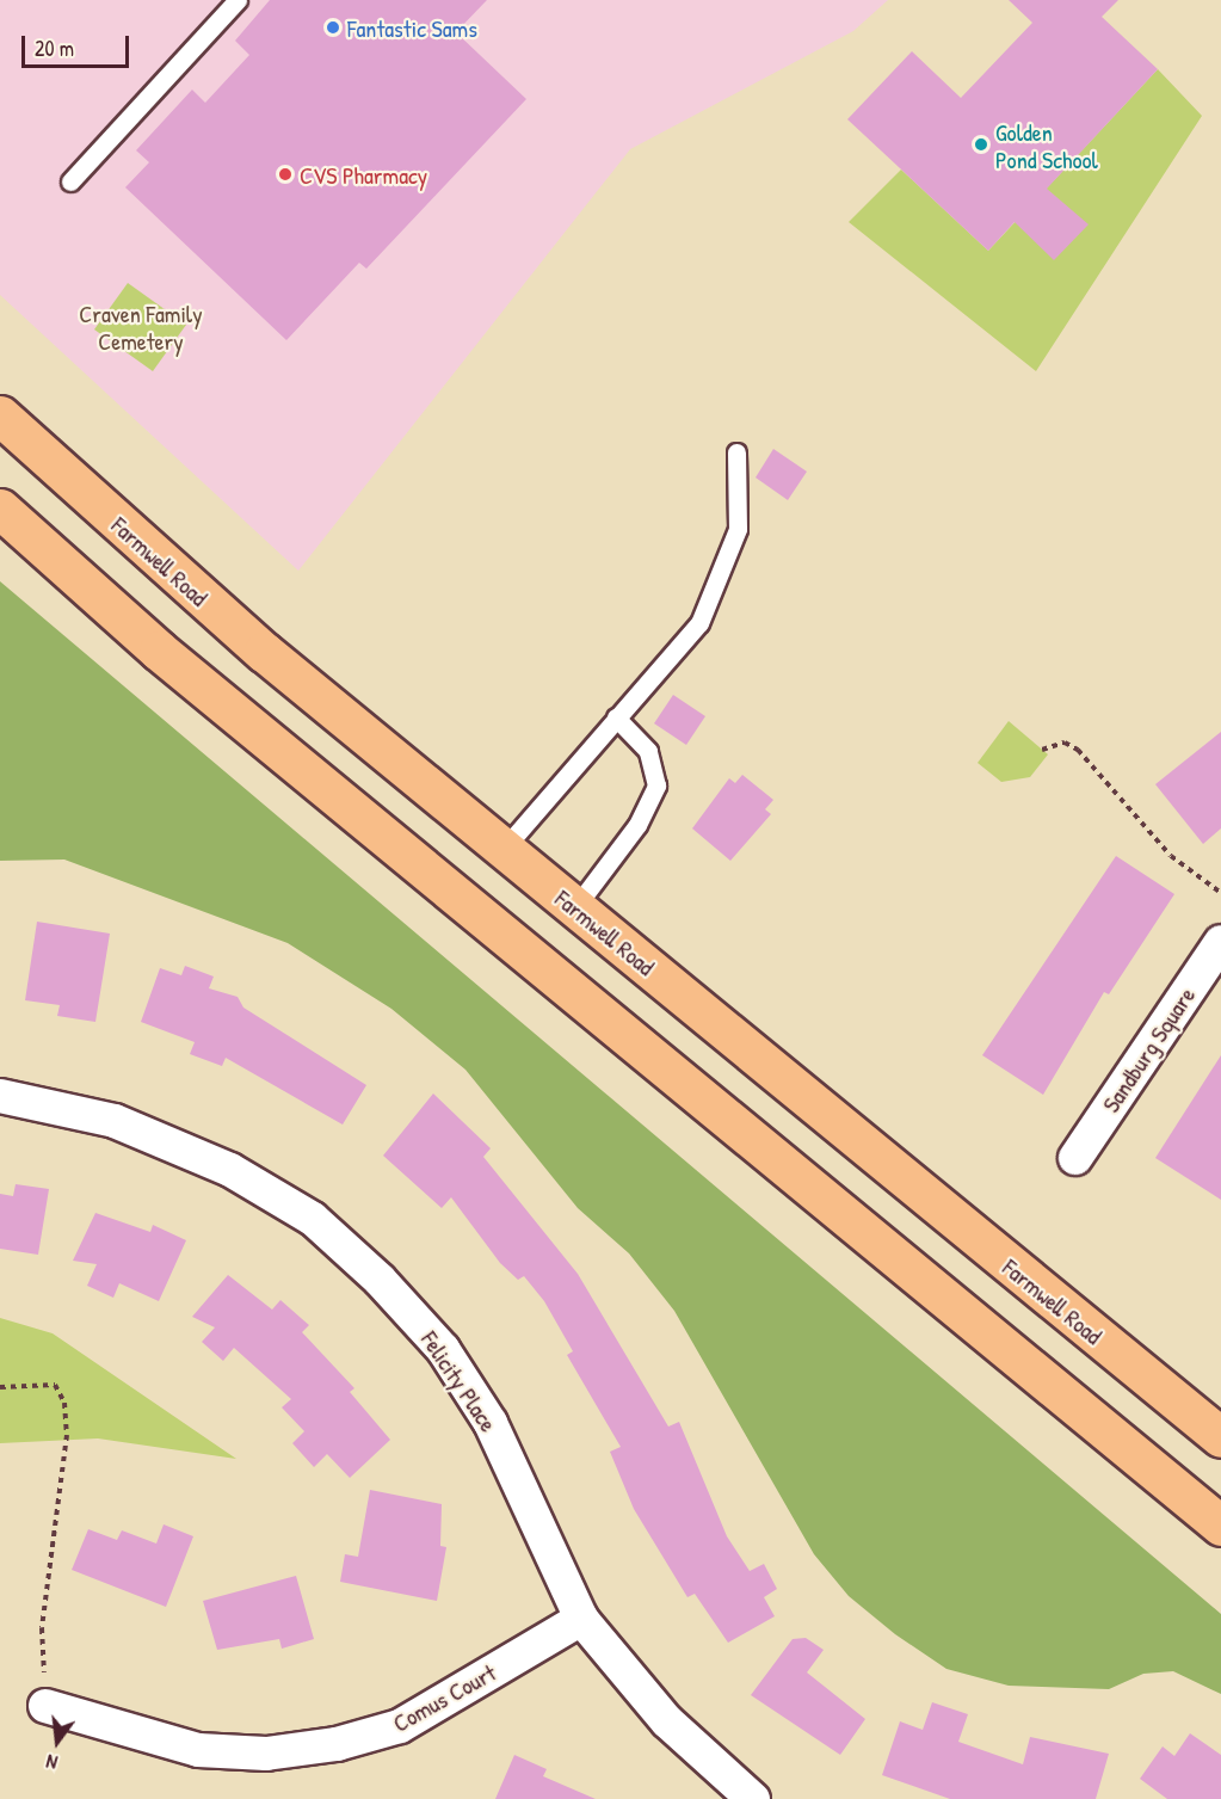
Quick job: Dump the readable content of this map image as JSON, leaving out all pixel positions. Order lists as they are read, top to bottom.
{
  "streets": {
    "main road": ["Farmwell Road"],
    "street": ["Sandburg Square", "Felicity Place", "Comus Court"]
  },
  "crossings": [
    ["Felicity Place", "Comus Court"]
  ],
  "parks": ["Craven Family Cemetery"],
  "places": ["Fantastic Sams", "Golden Pond School", "CVS Pharmacy"],
  "scale_bar": "20 m",
  "north": "bottom"
}
